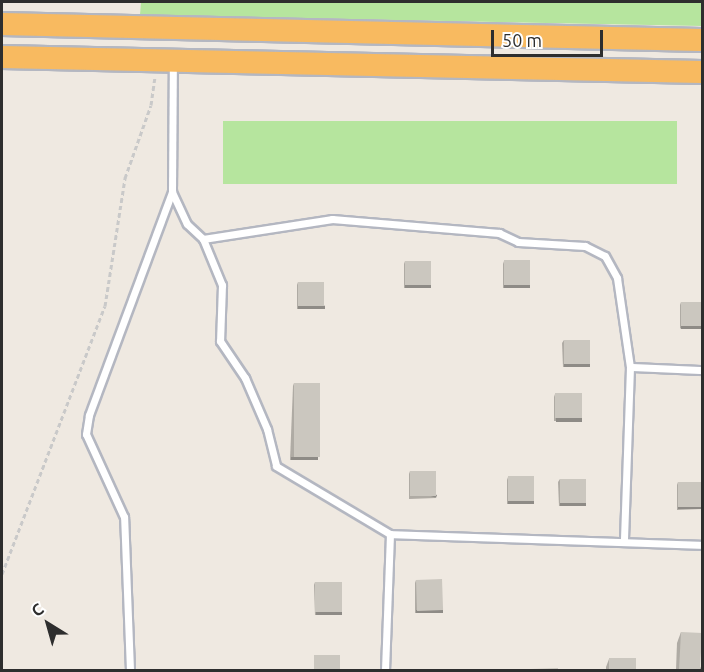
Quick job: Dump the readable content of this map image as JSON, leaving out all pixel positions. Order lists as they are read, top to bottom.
{
  "scale_bar": "50 m",
  "north": "top left"
}
